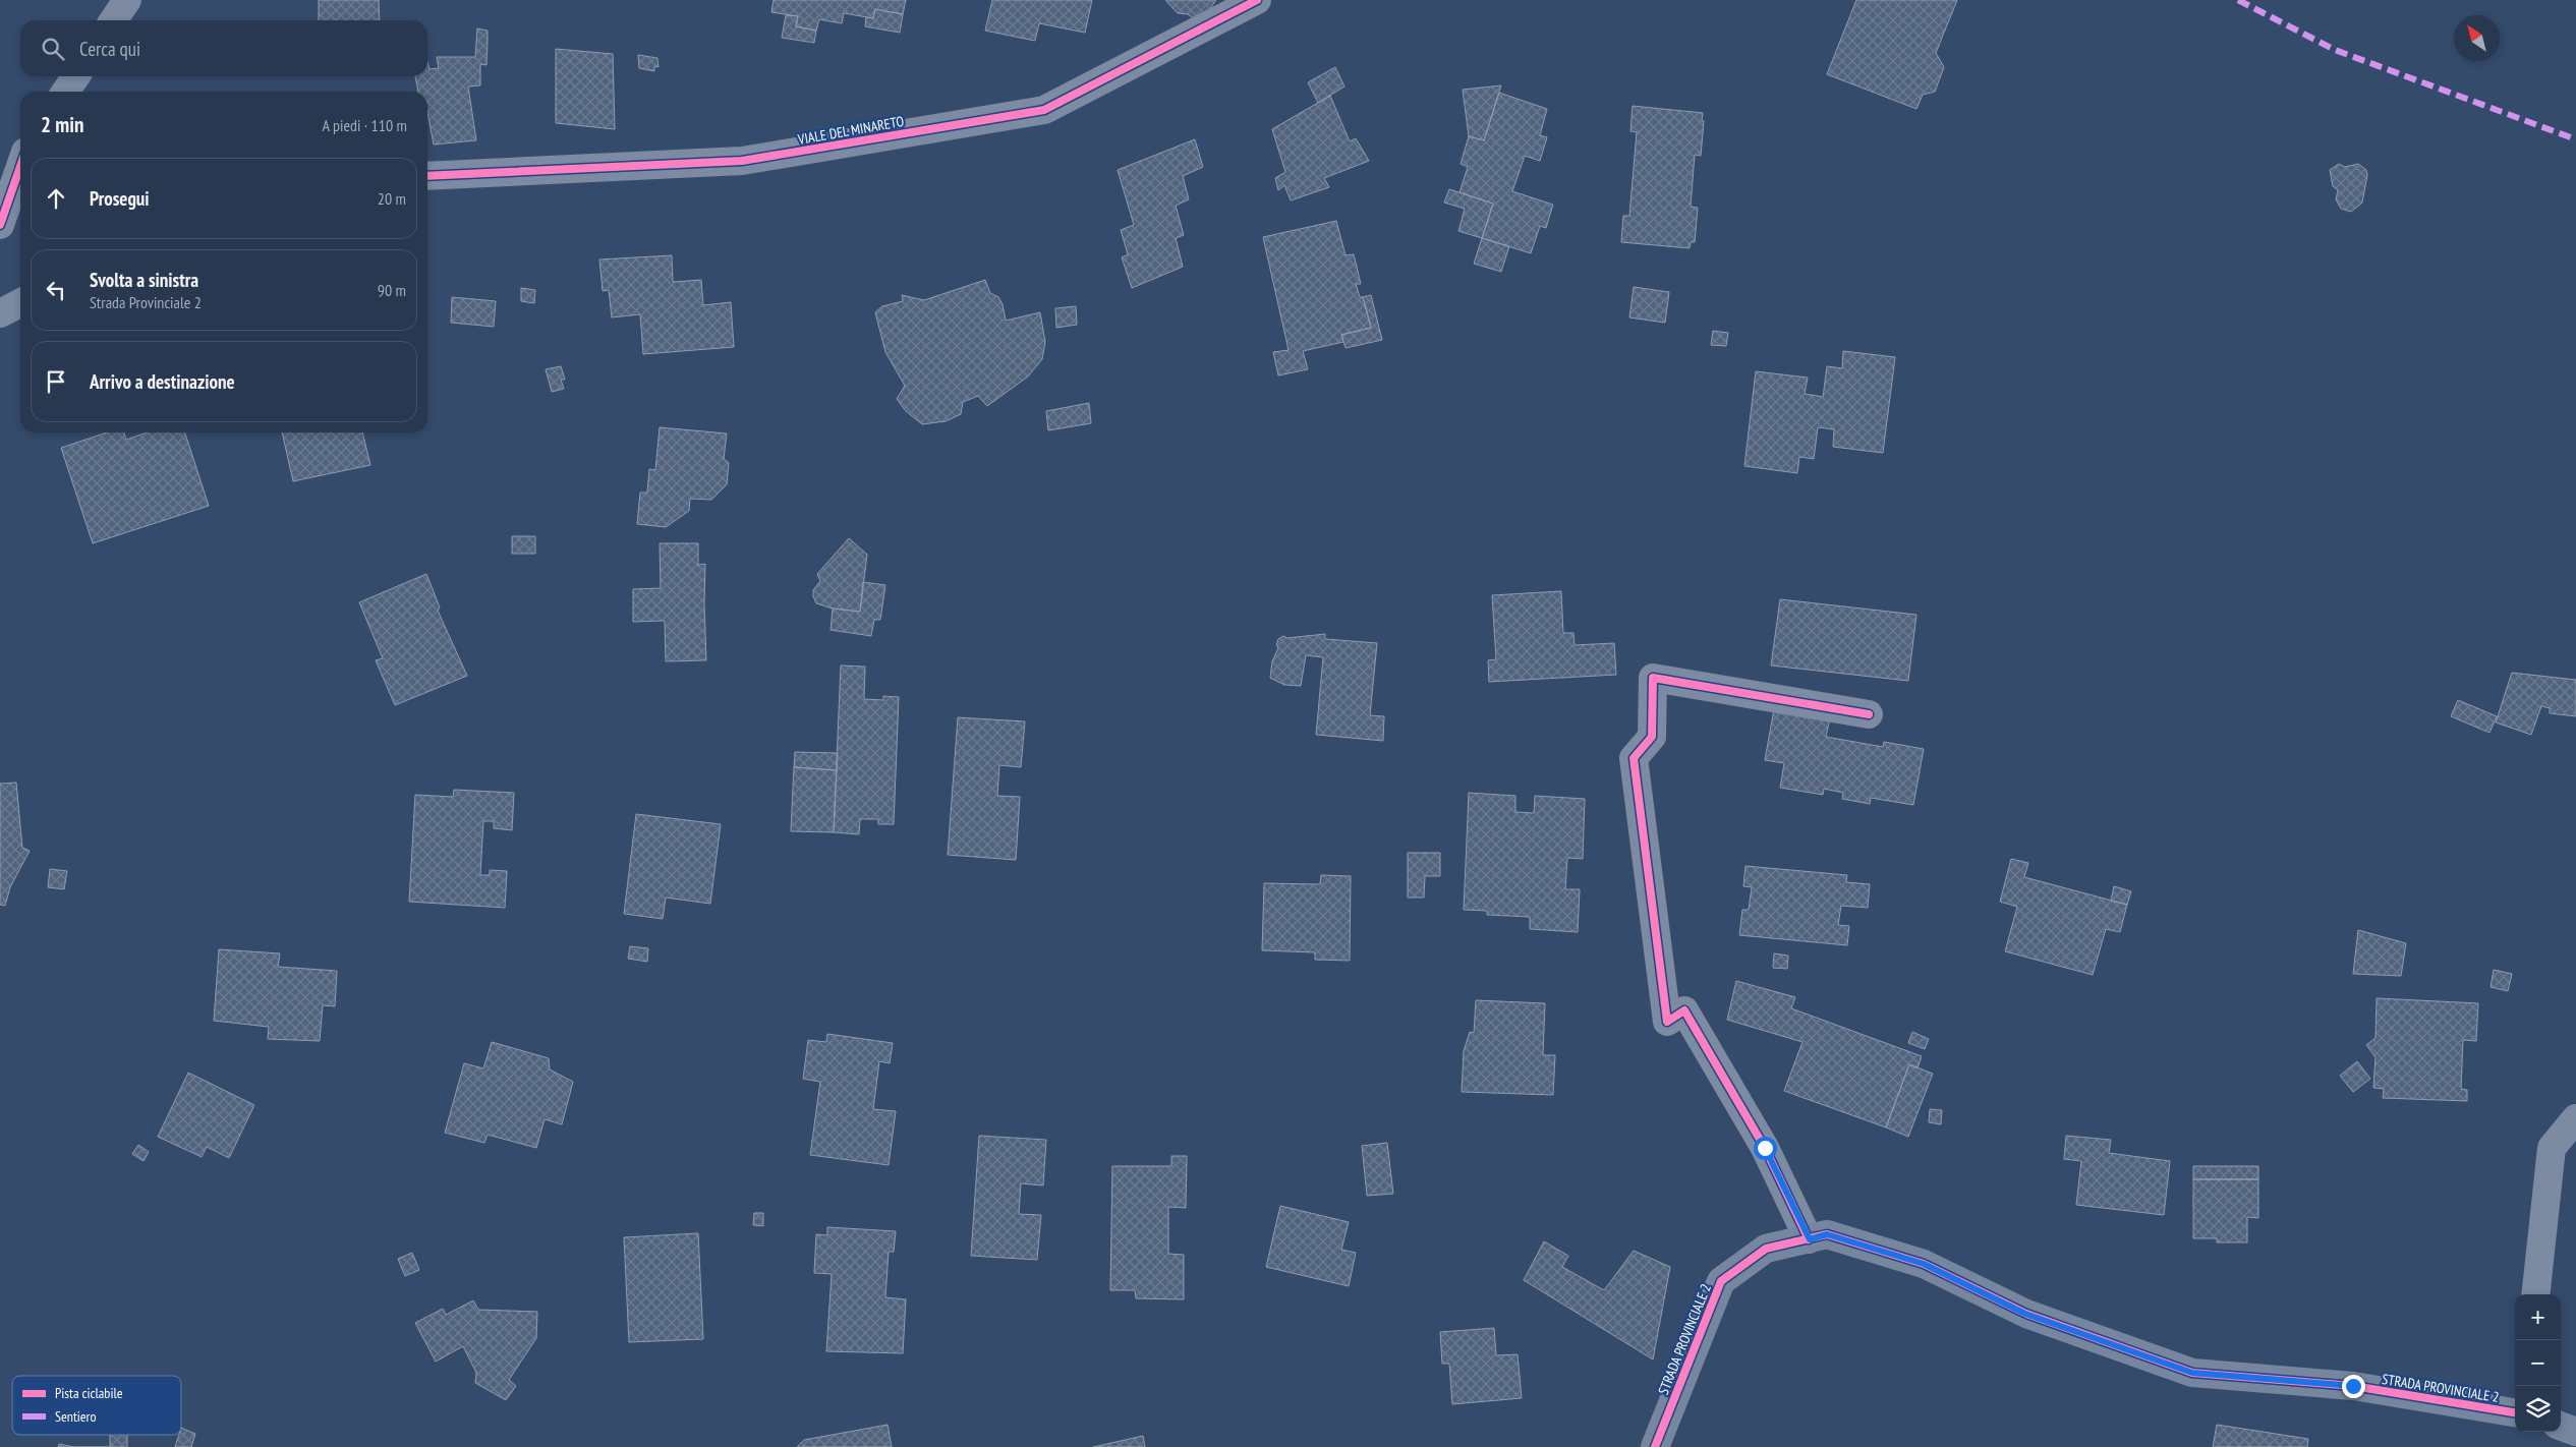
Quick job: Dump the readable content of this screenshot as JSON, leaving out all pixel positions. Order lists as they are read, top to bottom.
{
  "streets": {
    "street": ["VIALE DEL MINARETO", "STRADA PROVINCIALE 2"]
  },
  "legend": ["Pista ciclabile", "Sentiero"],
  "north": "top left",
  "page": {
    "search": "Cerca qui",
    "heading": ["2 min", "A piedi · 110 m"],
    "list": [
      ["Prosegui", "20 m"],
      ["Svolta a sinistra", "Strada Provinciale 2", "90 m"],
      "Arrivo a destinazione"
    ],
    "map_buttons": ["+", "−"]
  }
}
